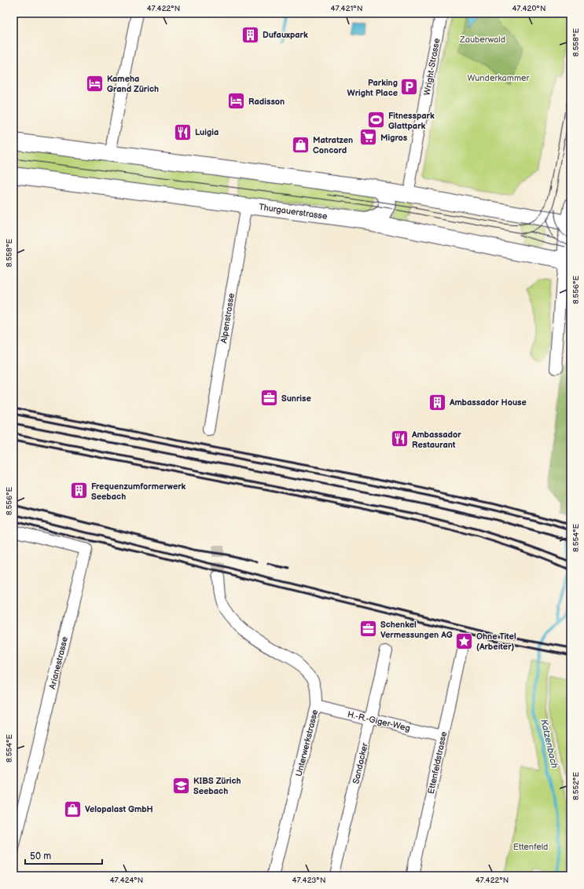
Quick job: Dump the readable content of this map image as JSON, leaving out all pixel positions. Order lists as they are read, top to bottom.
{
  "streets": {
    "main road": ["Thurgauerstrasse"],
    "street": [
      "Wright-Strasse",
      "Alpenstrasse",
      "Arianestrasse",
      "H.-R.-Giger-Weg",
      "Unterwerkstrasse",
      "Ettenfeldstrasse",
      "Sandacker"
    ]
  },
  "crossings": [
    ["Thurgauerstrasse", "Alpenstrasse"],
    ["H.-R.-Giger-Weg", "Unterwerkstrasse"],
    ["H.-R.-Giger-Weg", "Ettenfeldstrasse"],
    ["H.-R.-Giger-Weg", "Sandacker"]
  ],
  "water": ["Katzenbach"],
  "parks": ["Zauberwald", "Wunderkammer", "Ettenfeld"],
  "places": {
    "building": ["Dufauxpark", "Ambassador House", "Frequenzumformerwerk Seebach"],
    "hotel": ["Kameha Grand Zürich", "Radisson"],
    "parking": ["Parking Wright Place"],
    "sports": ["Fitnesspark Glattpark"],
    "restaurant": ["Luigia", "Ambassador Restaurant"],
    "supermarket": ["Migros"],
    "shop": ["Matratzen Concord", "Velopalast GmbH"],
    "office": ["Sunrise", "Schenkel Vermessungen AG"],
    "place": ["Ohne Titel (Arbeiter)"],
    "school or university": ["KIBS Zürich Seebach"]
  },
  "scale_bar": "50 m",
  "coordinates": [
    "47.422°N",
    "47.421°N",
    "47.420°N",
    "8.558°E",
    "8.556°E",
    "8.554°E",
    "8.552°E",
    "47.424°N",
    "47.423°N"
  ]
}
